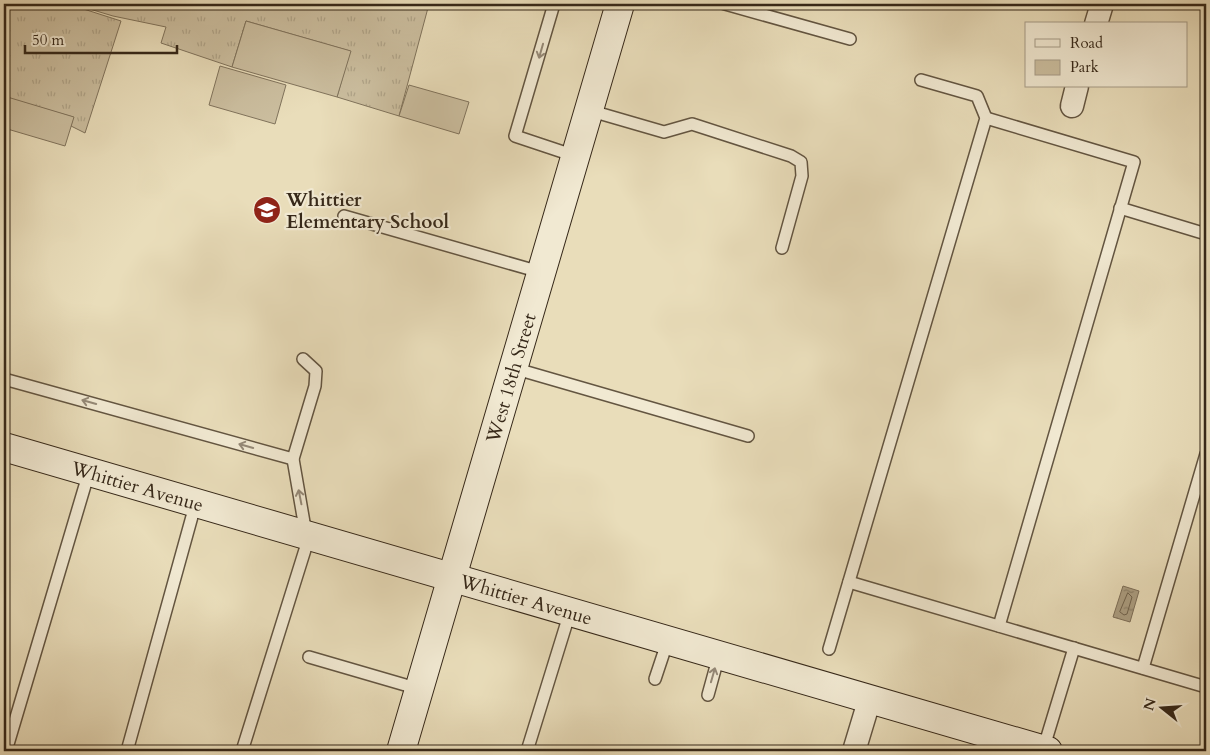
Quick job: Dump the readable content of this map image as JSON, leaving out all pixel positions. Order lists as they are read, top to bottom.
{
  "streets": {
    "street": ["West 18th Street", "Whittier Avenue"]
  },
  "crossings": [
    ["West 18th Street", "Whittier Avenue"]
  ],
  "places": {
    "school or university": ["Whittier Elementary School"]
  },
  "legend": ["Road", "Park"],
  "scale_bar": "50 m",
  "north": "left"
}
